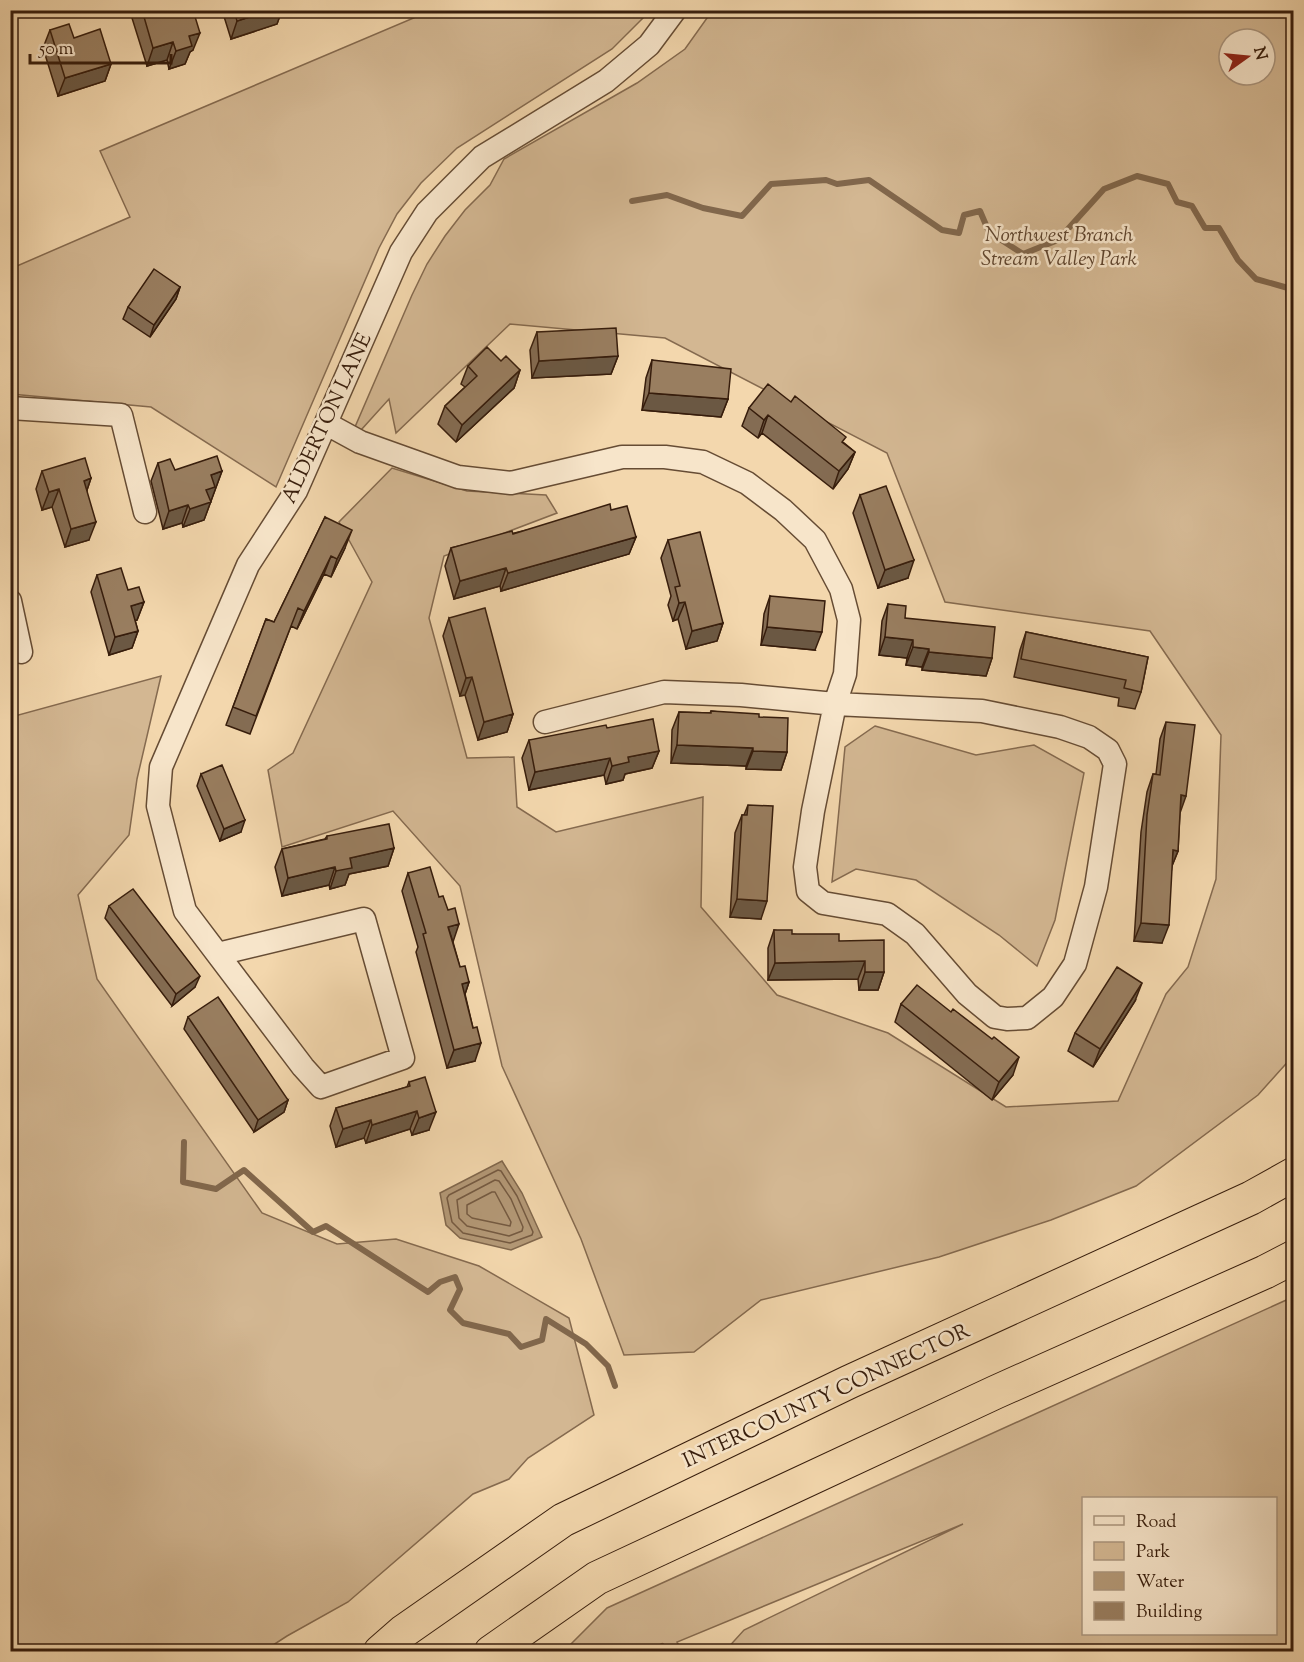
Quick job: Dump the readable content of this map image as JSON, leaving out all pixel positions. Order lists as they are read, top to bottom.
{
  "streets": {
    "highway": ["INTERCOUNTY CONNECTOR"],
    "street": ["ALDERTON LANE"]
  },
  "parks": ["Northwest Branch Stream Valley Park"],
  "legend": [
    "Road",
    "Park",
    "Water",
    "Building"
  ],
  "scale_bar": "50 m",
  "north": "right"
}
